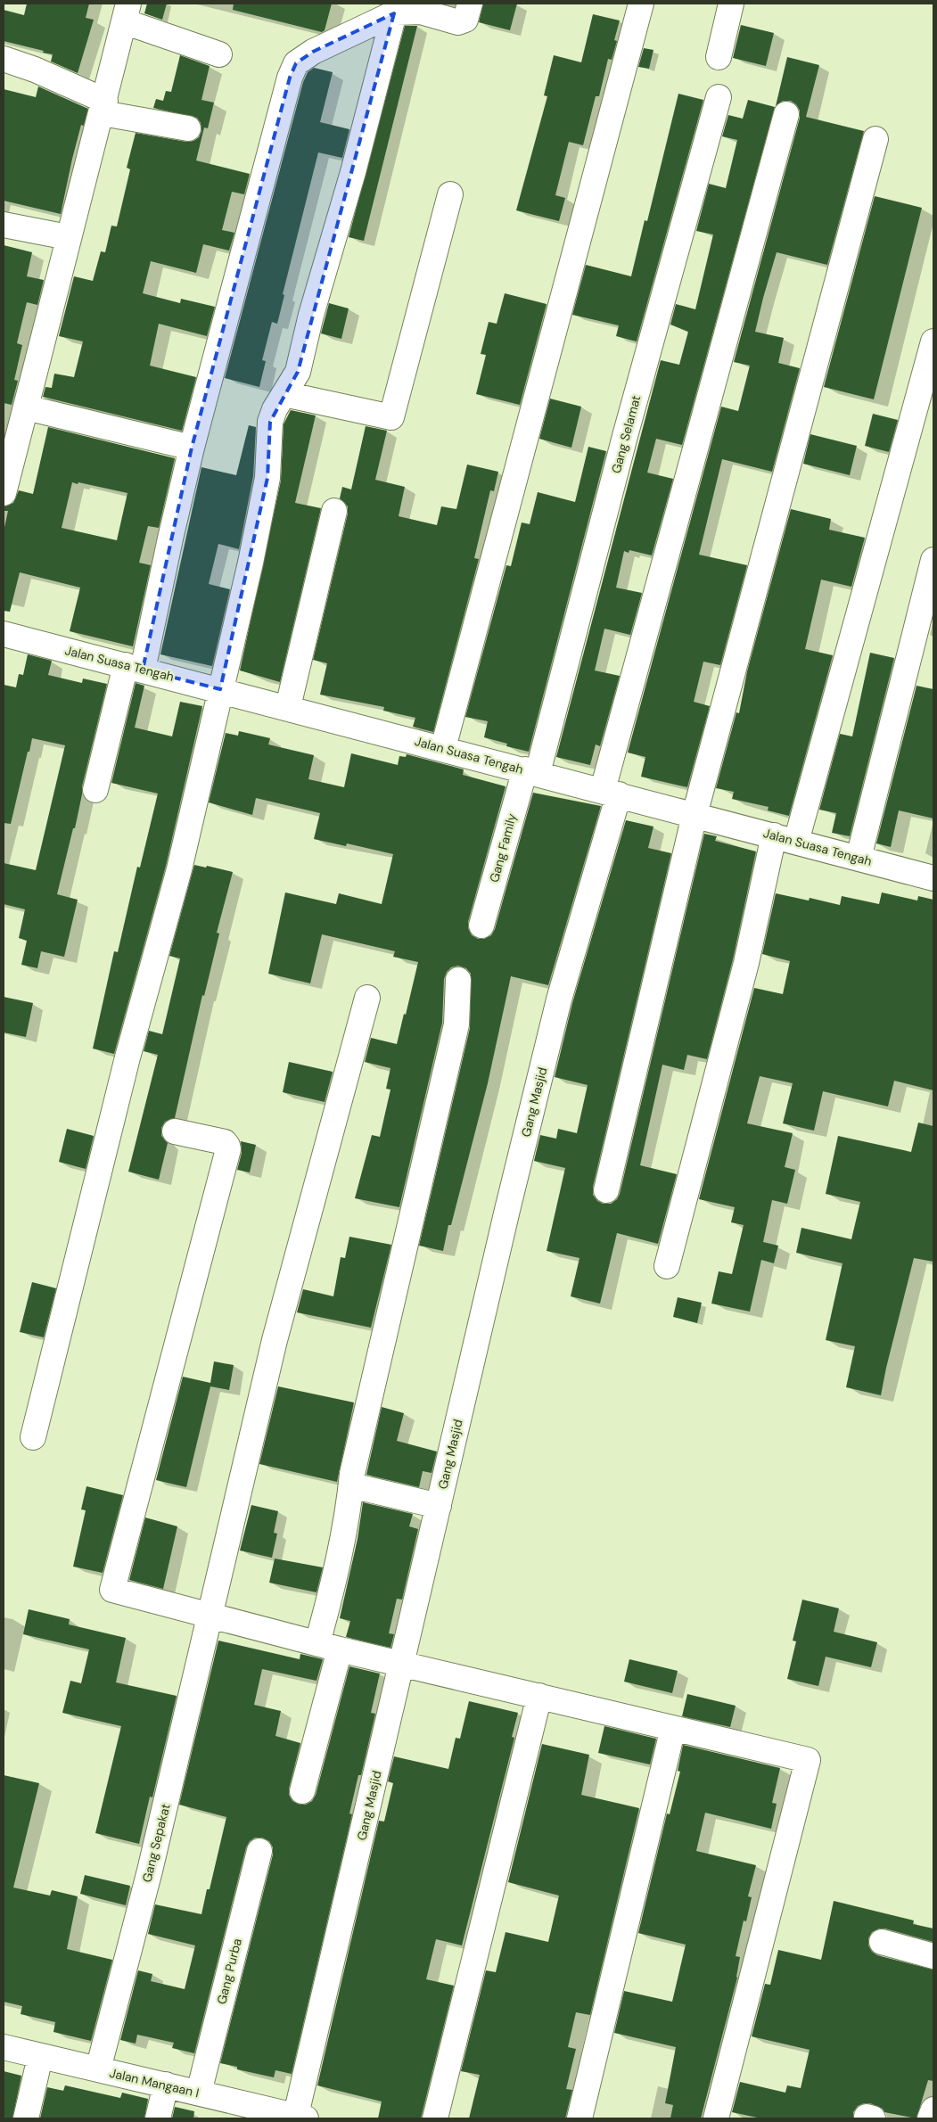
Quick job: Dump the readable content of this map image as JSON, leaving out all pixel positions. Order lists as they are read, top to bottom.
{
  "streets": {
    "street": [
      "Gang Selamat",
      "Jalan Suasa Tengah",
      "Gang Family",
      "Gang Masjid",
      "Gang Sepakat",
      "Gang Purba",
      "Jalan Mangaan I"
    ]
  },
  "crossings": [
    ["Gang Selamat", "Jalan Suasa Tengah"],
    ["Gang Selamat", "Gang Family"],
    ["Jalan Suasa Tengah", "Gang Family"],
    ["Jalan Suasa Tengah", "Gang Masjid"],
    ["Gang Masjid", "Jalan Mangaan I"],
    ["Gang Sepakat", "Jalan Mangaan I"],
    ["Gang Purba", "Jalan Mangaan I"]
  ]
}
